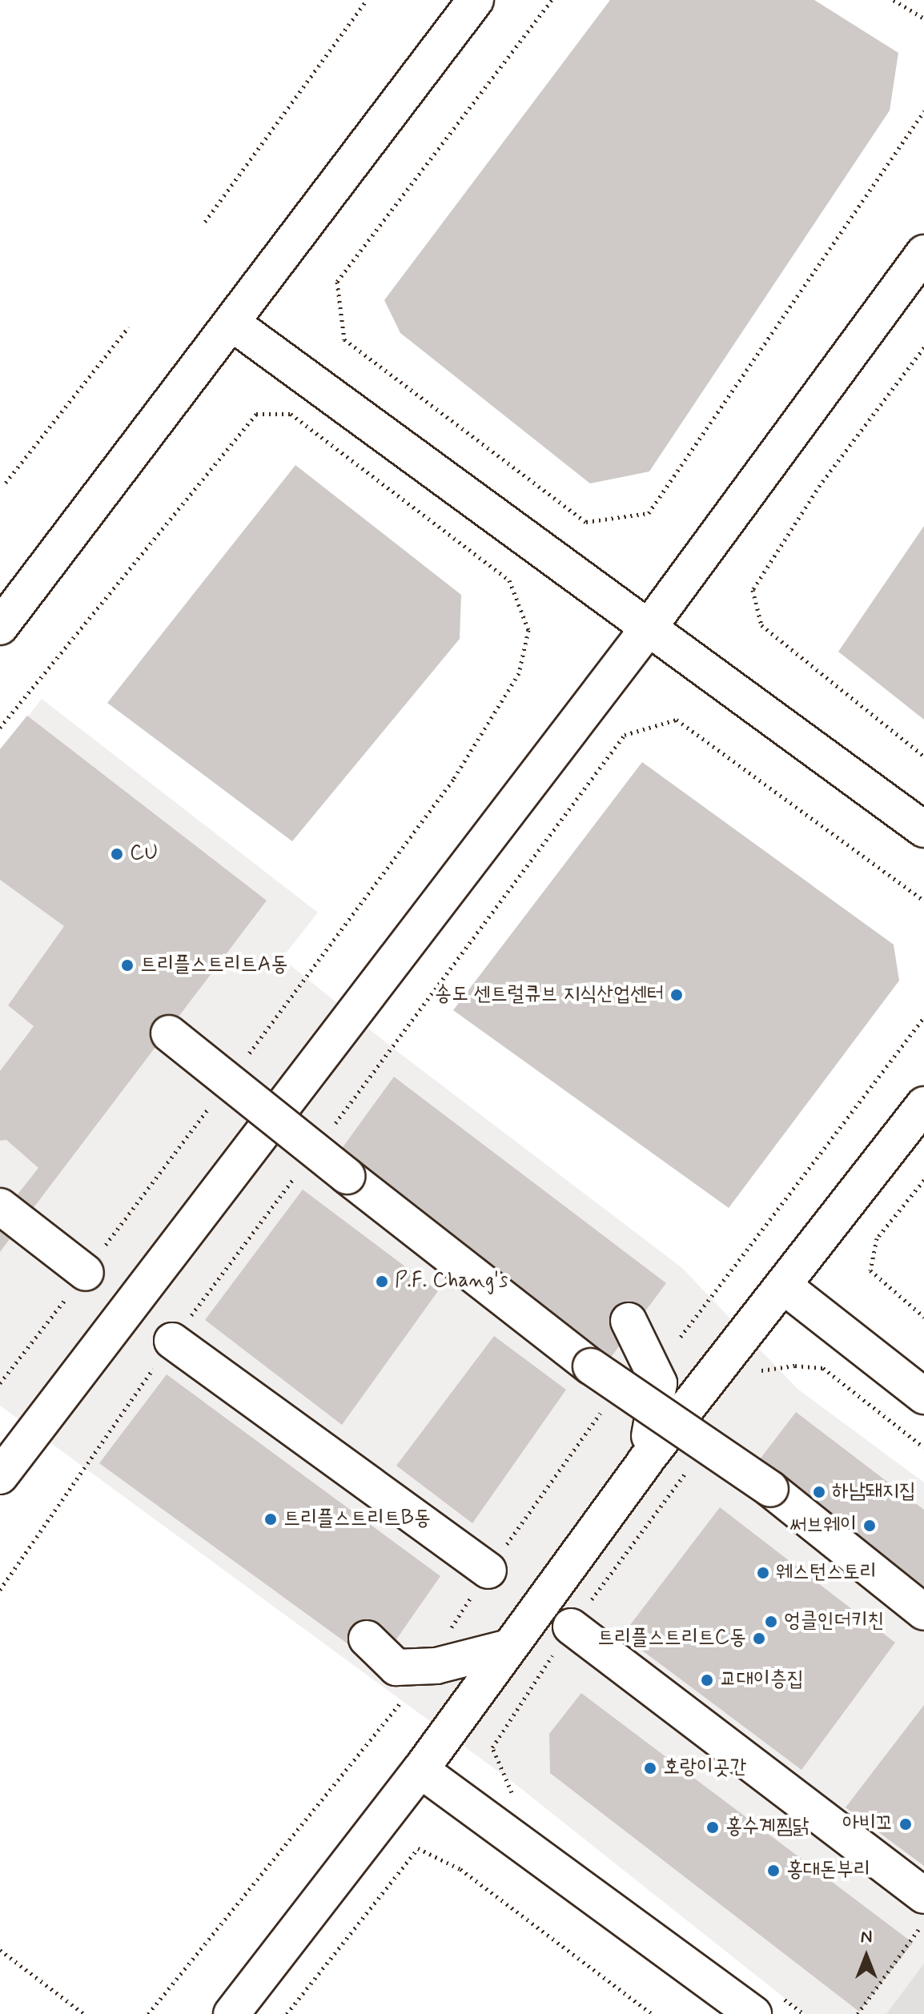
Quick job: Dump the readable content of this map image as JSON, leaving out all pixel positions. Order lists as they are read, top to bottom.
{
  "places": [
    "CU",
    "트리플스트리트A동",
    "송도 센트럴큐브 지식산업센터",
    "P.F. Chang's",
    "하남돼지집",
    "트리플스트리트B동",
    "써브웨이",
    "웨스턴스토리",
    "엉클인더키친",
    "트리플스트리트C동",
    "교대이층집",
    "호랑이곳간",
    "아비꼬",
    "홍수계찜닭",
    "홍대돈부리"
  ],
  "north": "top"
}
